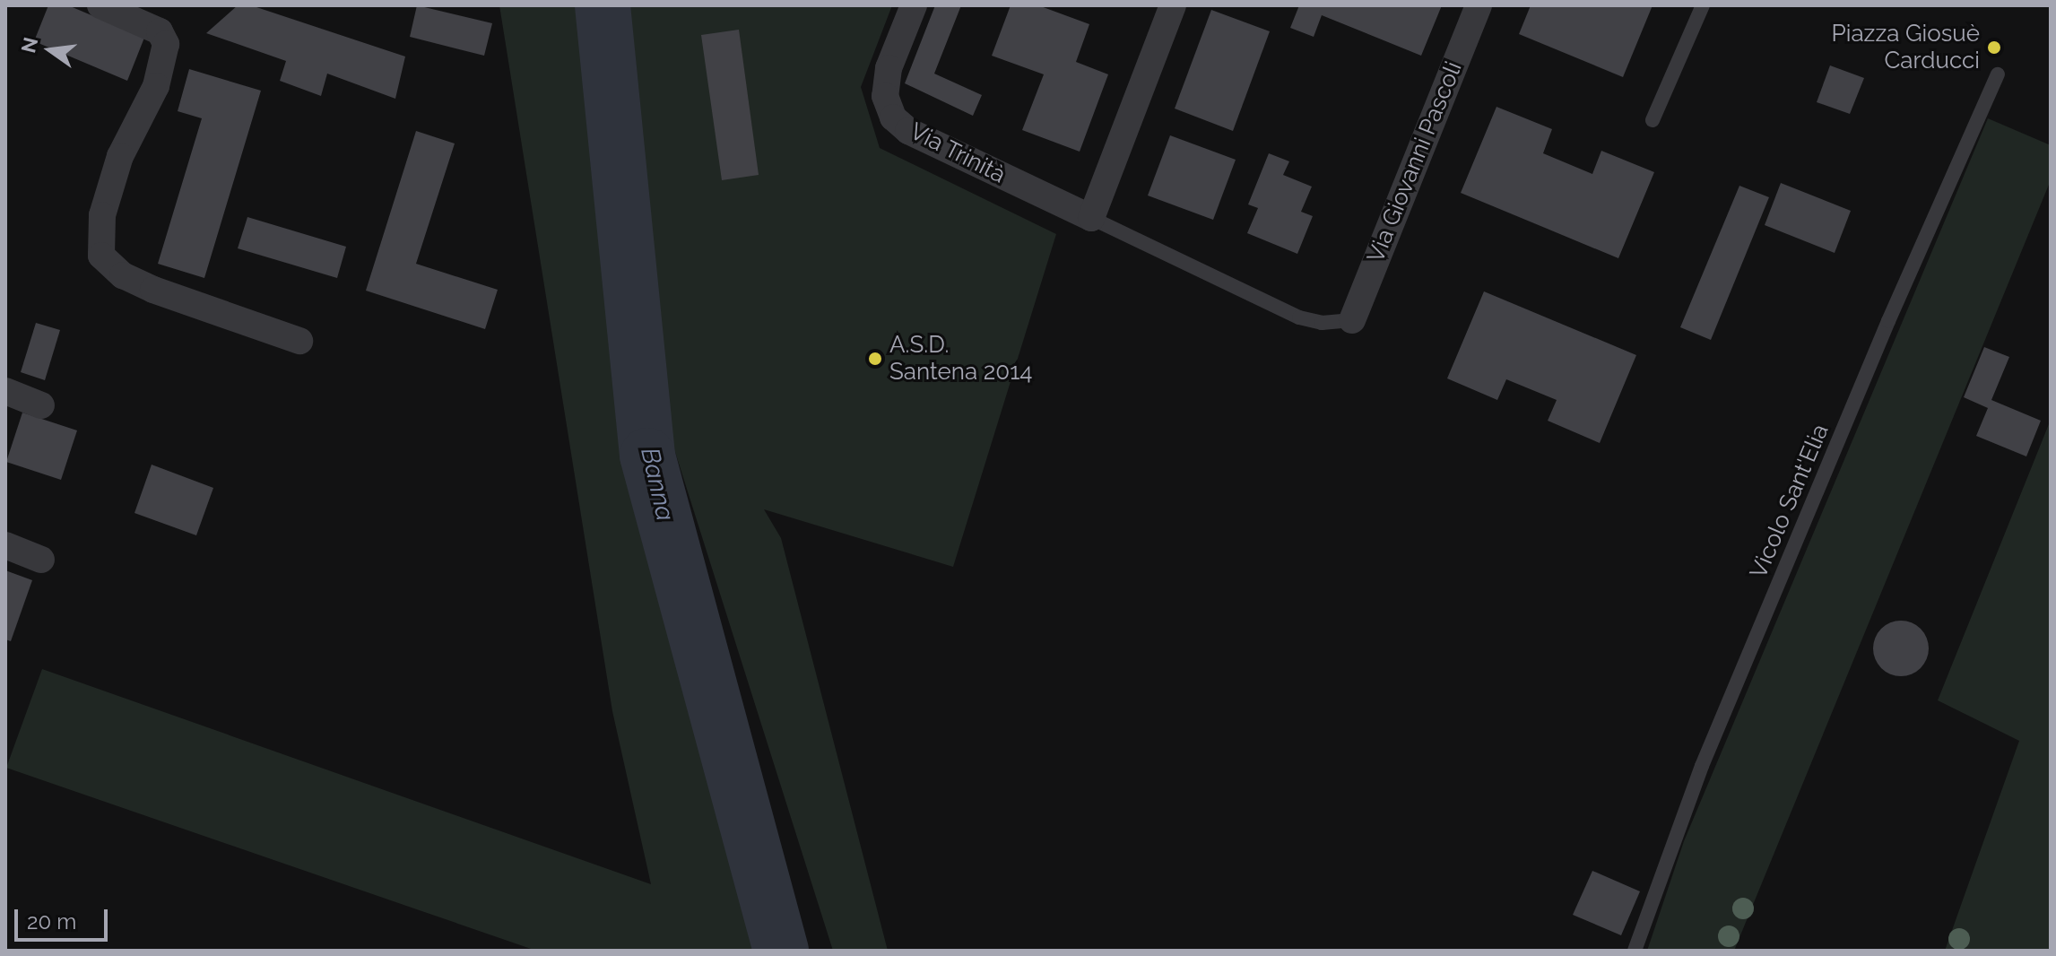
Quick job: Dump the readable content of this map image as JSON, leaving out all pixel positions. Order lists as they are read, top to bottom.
{
  "streets": {
    "street": ["Via Trinità", "Via Giovanni Pascoli"],
    "lane": ["Vicolo Sant'Elia"]
  },
  "water": ["Banna"],
  "places": ["Piazza Giosuè Carducci", "A.S.D. Santena 2014"],
  "scale_bar": "20 m",
  "north": "left"
}
